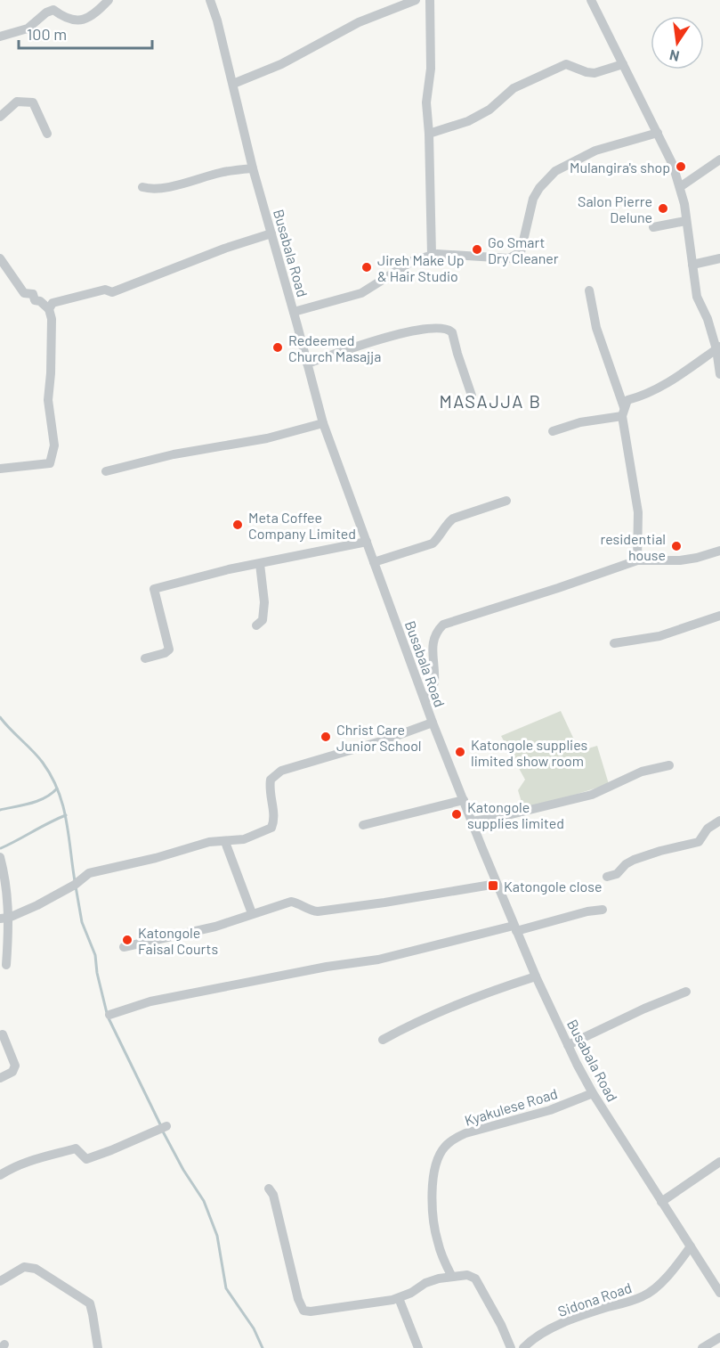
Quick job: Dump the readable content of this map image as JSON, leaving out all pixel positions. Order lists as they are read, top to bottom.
{
  "streets": {
    "street": ["Busabala Road", "Kyakulese Road", "Sidona Road"]
  },
  "crossings": [
    ["Busabala Road", "Kyakulese Road"],
    ["Busabala Road", "Sidona Road"]
  ],
  "districts": ["MASAJJA B"],
  "places": {
    "other": [
      "Mulangira's shop",
      "Salon Pierre Delune",
      "Go Smart Dry Cleaner",
      "Jireh Make Up & Hair Studio",
      "Redeemed Church Masajja",
      "Meta Coffee Company Limited",
      "residential house",
      "Christ Care Junior School",
      "Katongole supplies limited show room",
      "Katongole supplies limited",
      "Katongole Faisal Courts"
    ],
    "transit": ["Katongole close"]
  },
  "scale_bar": "100 m",
  "north": "bottom"
}
